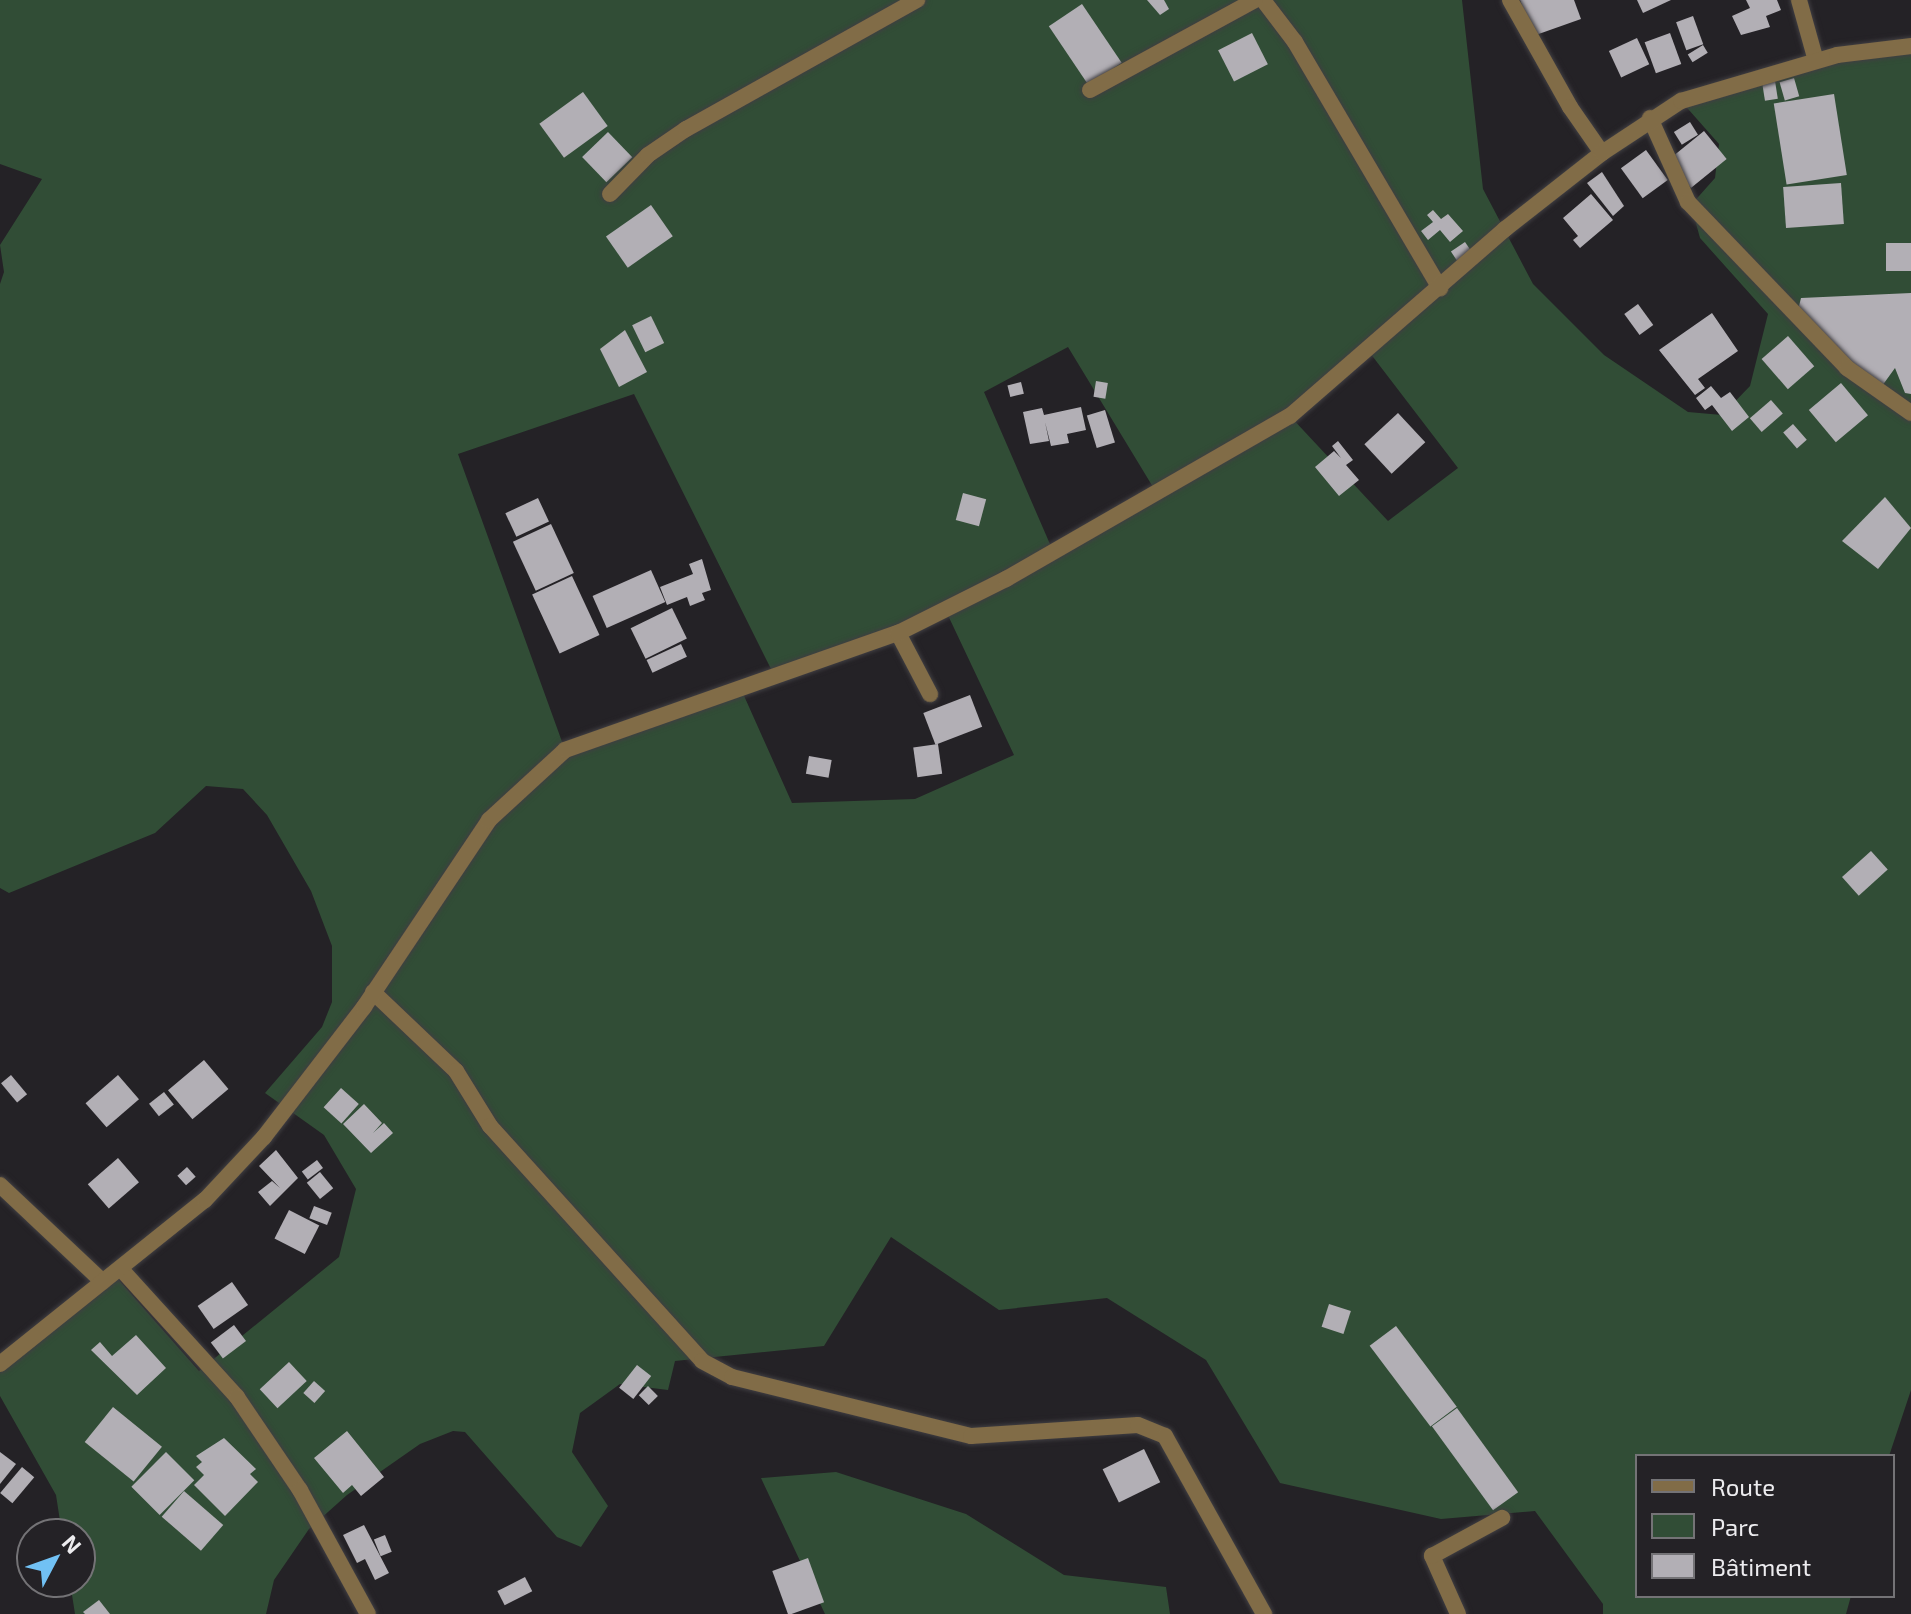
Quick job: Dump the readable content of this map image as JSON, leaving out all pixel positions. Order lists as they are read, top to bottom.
{
  "legend": ["Route", "Parc", "Bâtiment"],
  "north": "top right"
}
